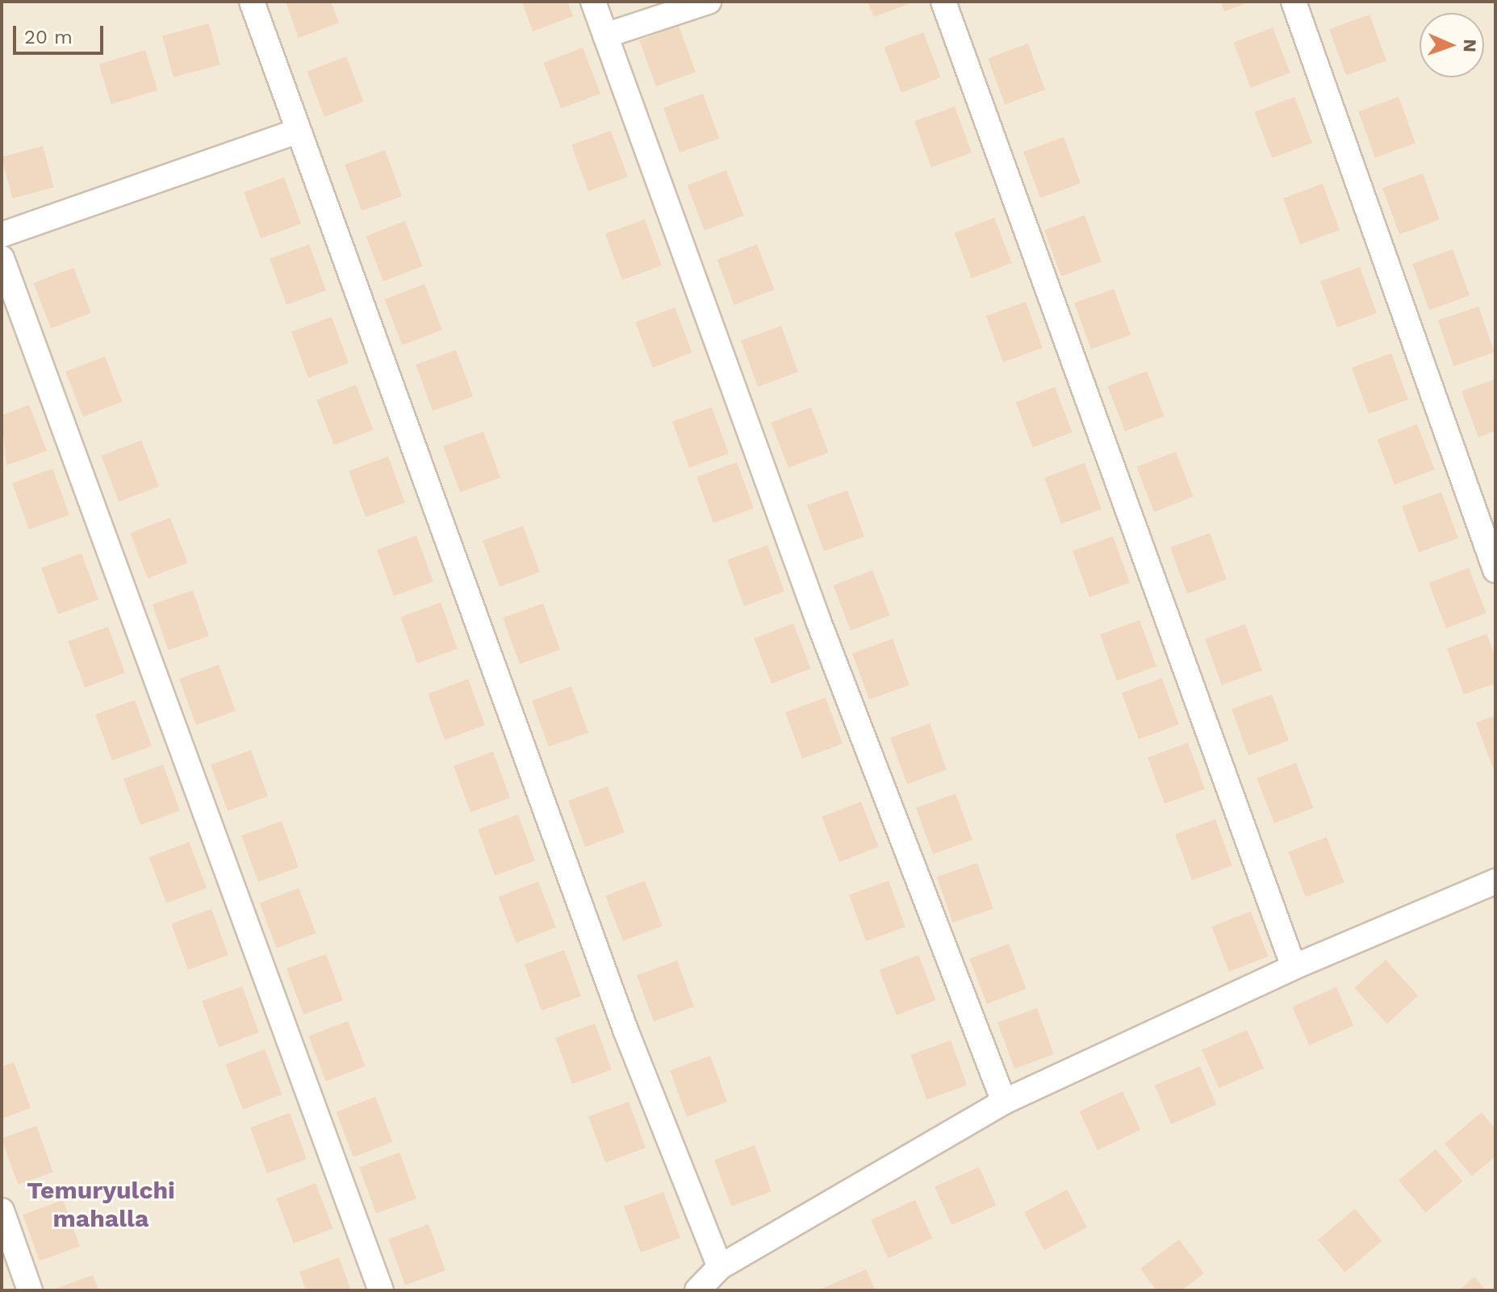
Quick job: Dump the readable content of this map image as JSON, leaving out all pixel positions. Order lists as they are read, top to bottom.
{
  "districts": ["Temuryulchi mahalla"],
  "scale_bar": "20 m",
  "north": "right"
}
